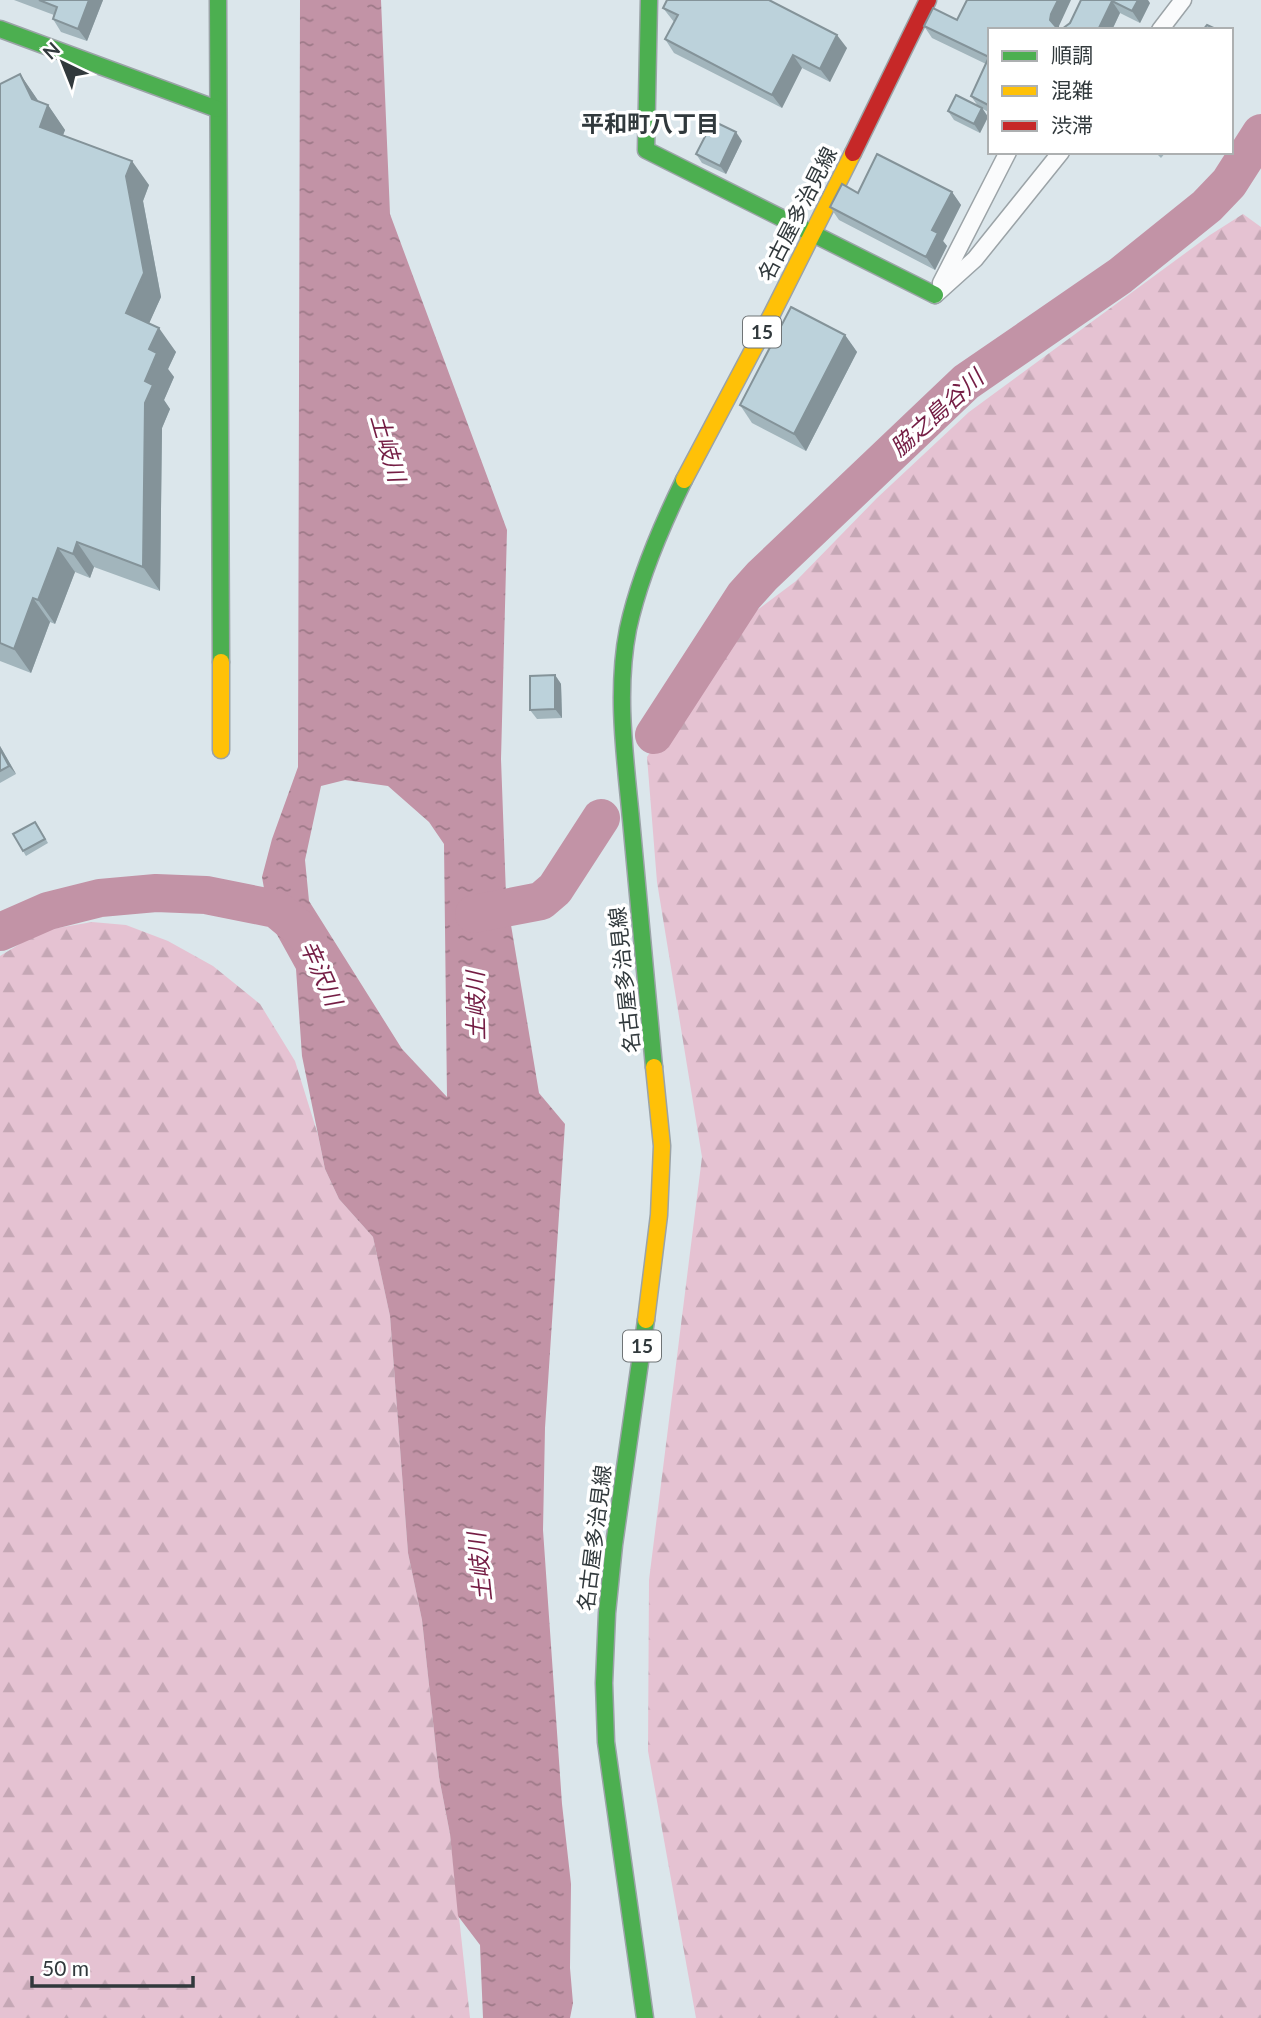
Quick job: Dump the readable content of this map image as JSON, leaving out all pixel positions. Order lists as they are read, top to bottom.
{
  "streets": {
    "main road": ["名古屋多治見線", "15"]
  },
  "districts": ["平和町八丁目"],
  "water": ["脇之島谷川", "土岐川", "辛沢川"],
  "legend": ["順調", "混雑", "渋滞"],
  "scale_bar": "50 m",
  "north": "top left"
}
